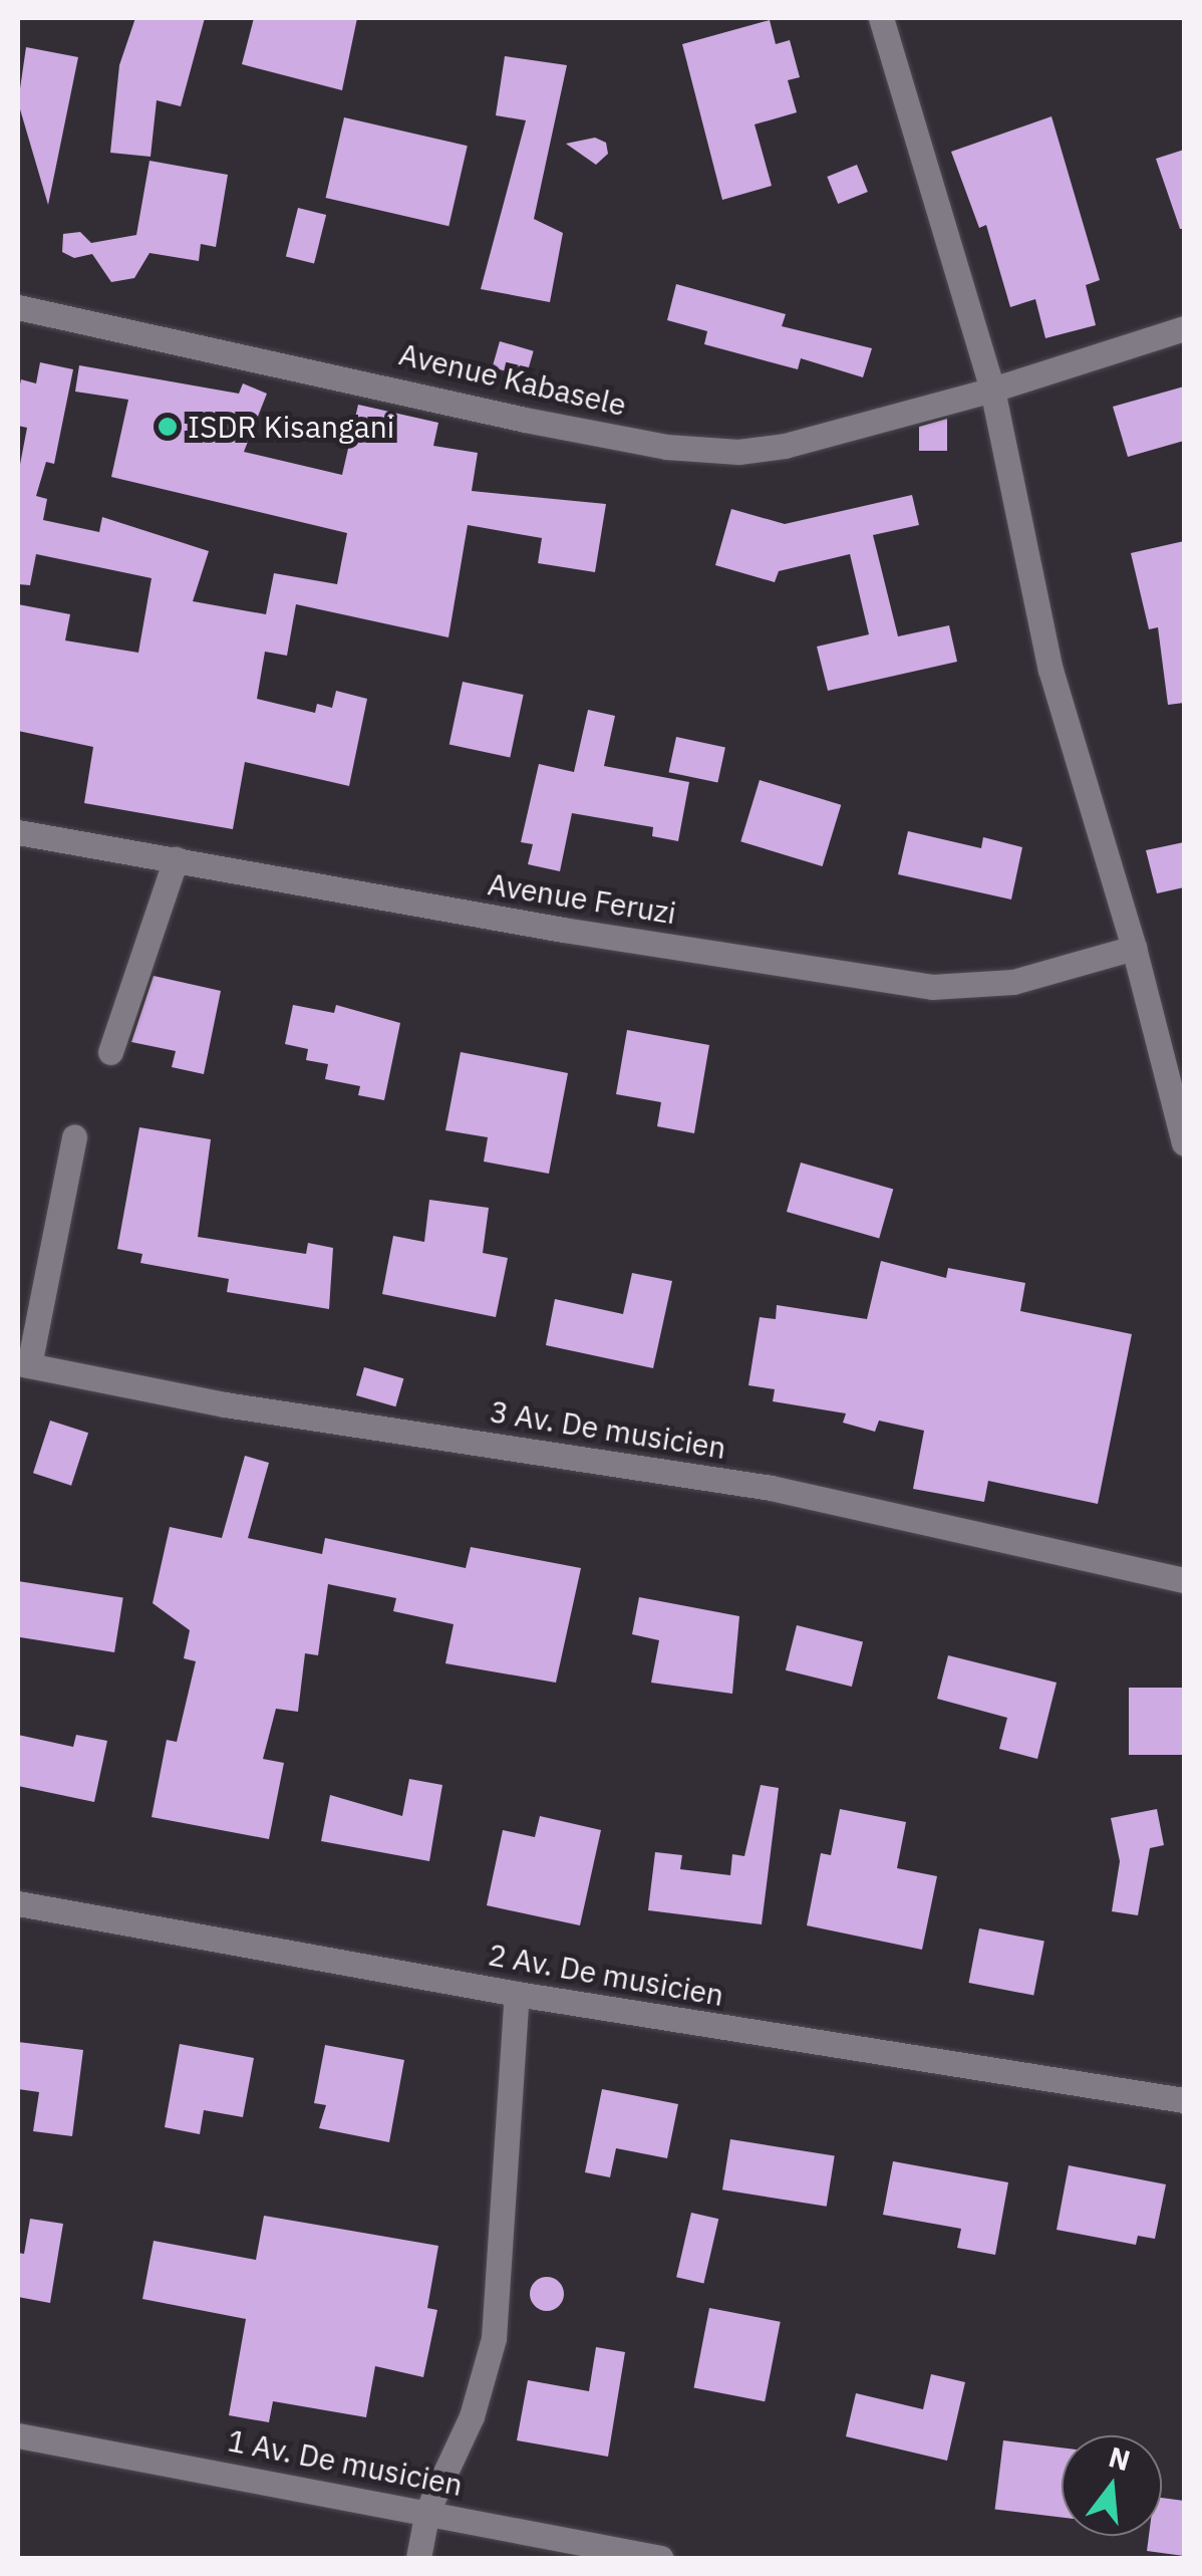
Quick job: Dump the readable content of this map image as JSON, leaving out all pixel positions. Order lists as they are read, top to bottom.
{
  "streets": {
    "street": [
      "Avenue Kabasele",
      "Avenue Feruzi",
      "3 Av. De musicien",
      "2 Av. De musicien",
      "1 Av. De musicien"
    ]
  },
  "places": ["ISDR Kisangani"],
  "north": "top"
}
